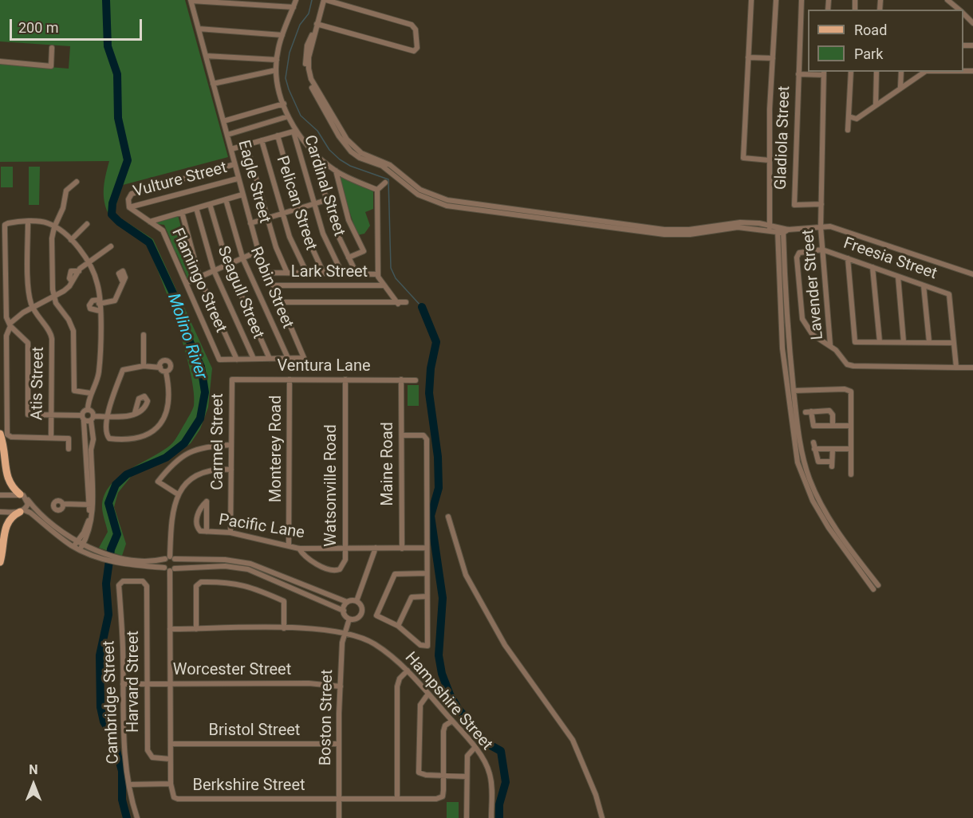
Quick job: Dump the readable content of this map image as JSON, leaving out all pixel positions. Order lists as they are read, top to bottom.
{
  "streets": {
    "street": [
      "Gladiola Street",
      "Vulture Street",
      "Eagle Street",
      "Cardinal Street",
      "Pelican Street",
      "Freesia Street",
      "Lark Street",
      "Flamingo Street",
      "Lavender Street",
      "Robin Street",
      "Seagull Street",
      "Ventura Lane",
      "Atis Street",
      "Carmel Street",
      "Monterey Road",
      "Maine Road",
      "Watsonville Road",
      "Pacific Lane",
      "Worcester Street",
      "Harvard Street",
      "Hampshire Street",
      "Cambridge Street",
      "Boston Street",
      "Bristol Street",
      "Berkshire Street"
    ]
  },
  "crossings": [
    ["Gladiola Street", "Lavender Street"],
    ["Vulture Street", "Eagle Street"],
    ["Vulture Street", "Flamingo Street"],
    ["Eagle Street", "Lark Street"],
    ["Freesia Street", "Lavender Street"],
    ["Ventura Lane", "Carmel Street"],
    ["Ventura Lane", "Monterey Road"],
    ["Ventura Lane", "Maine Road"],
    ["Ventura Lane", "Watsonville Road"],
    ["Carmel Street", "Pacific Lane"],
    ["Monterey Road", "Pacific Lane"],
    ["Maine Road", "Pacific Lane"],
    ["Watsonville Road", "Pacific Lane"],
    ["Worcester Street", "Harvard Street"],
    ["Worcester Street", "Cambridge Street"],
    ["Worcester Street", "Boston Street"],
    ["Worcester Street", "Berkshire Street"],
    ["Harvard Street", "Cambridge Street"],
    ["Harvard Street", "Berkshire Street"],
    ["Hampshire Street", "Boston Street"],
    ["Hampshire Street", "Berkshire Street"],
    ["Boston Street", "Bristol Street"],
    ["Boston Street", "Berkshire Street"],
    ["Bristol Street", "Berkshire Street"]
  ],
  "water": ["Molino River"],
  "legend": ["Road", "Park"],
  "scale_bar": "200 m",
  "north": "top"
}
